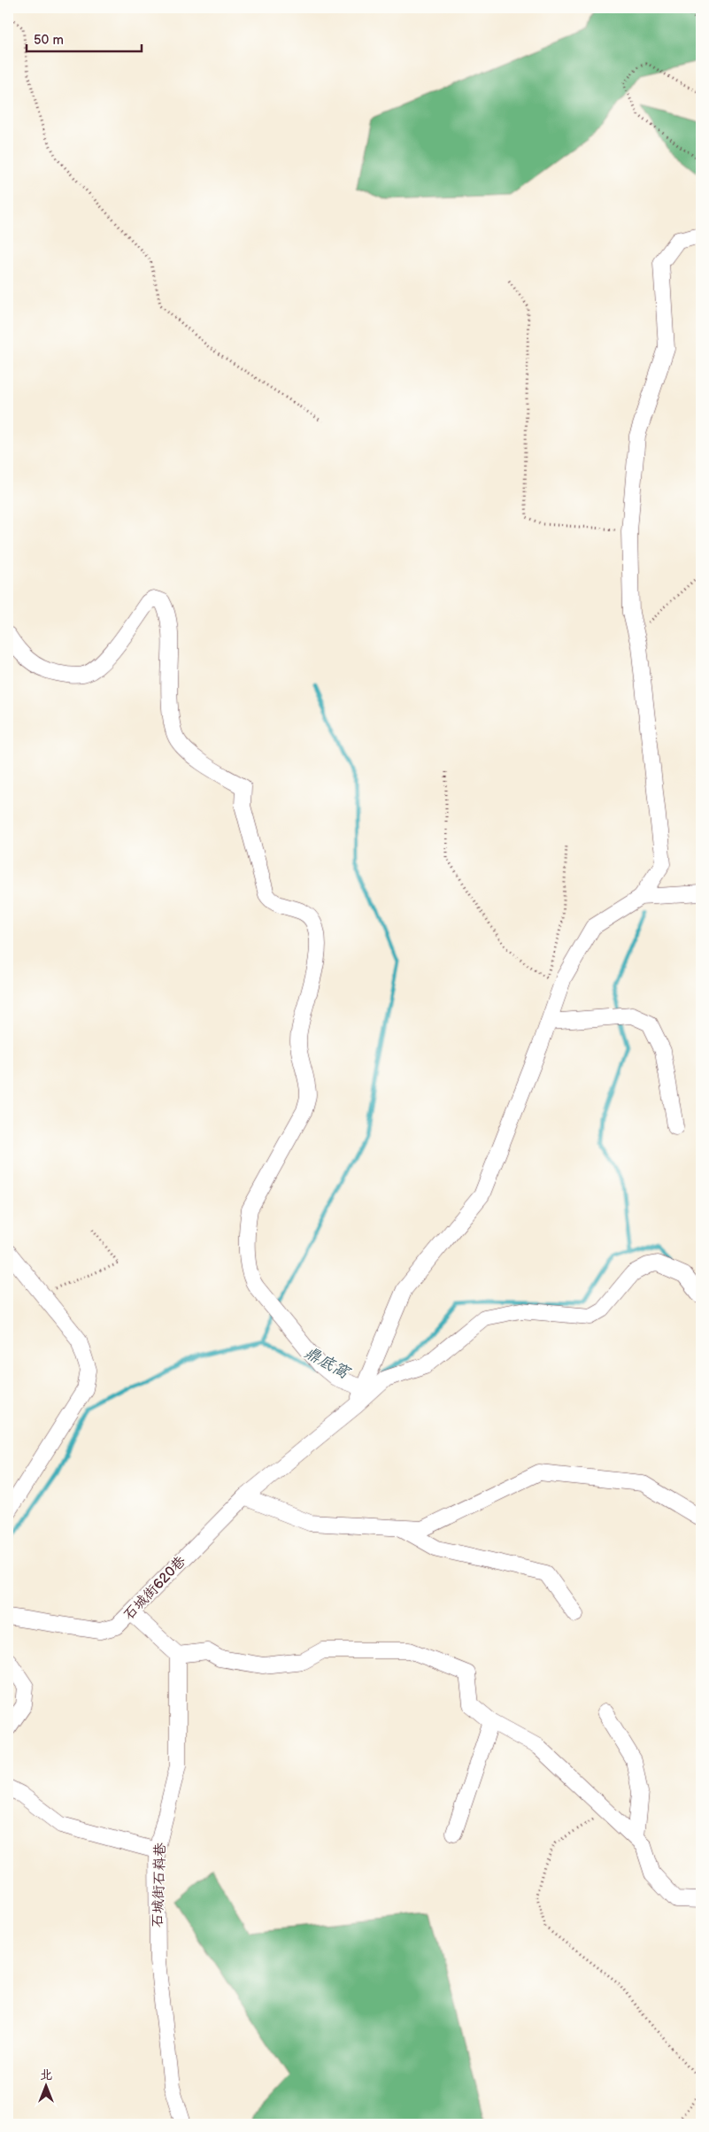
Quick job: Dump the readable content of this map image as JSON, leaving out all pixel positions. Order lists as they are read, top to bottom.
{
  "streets": {
    "street": ["石城街620巷", "石城街石嵙巷"]
  },
  "water": ["鼎底窩"],
  "scale_bar": "50 m",
  "north": "top"
}
